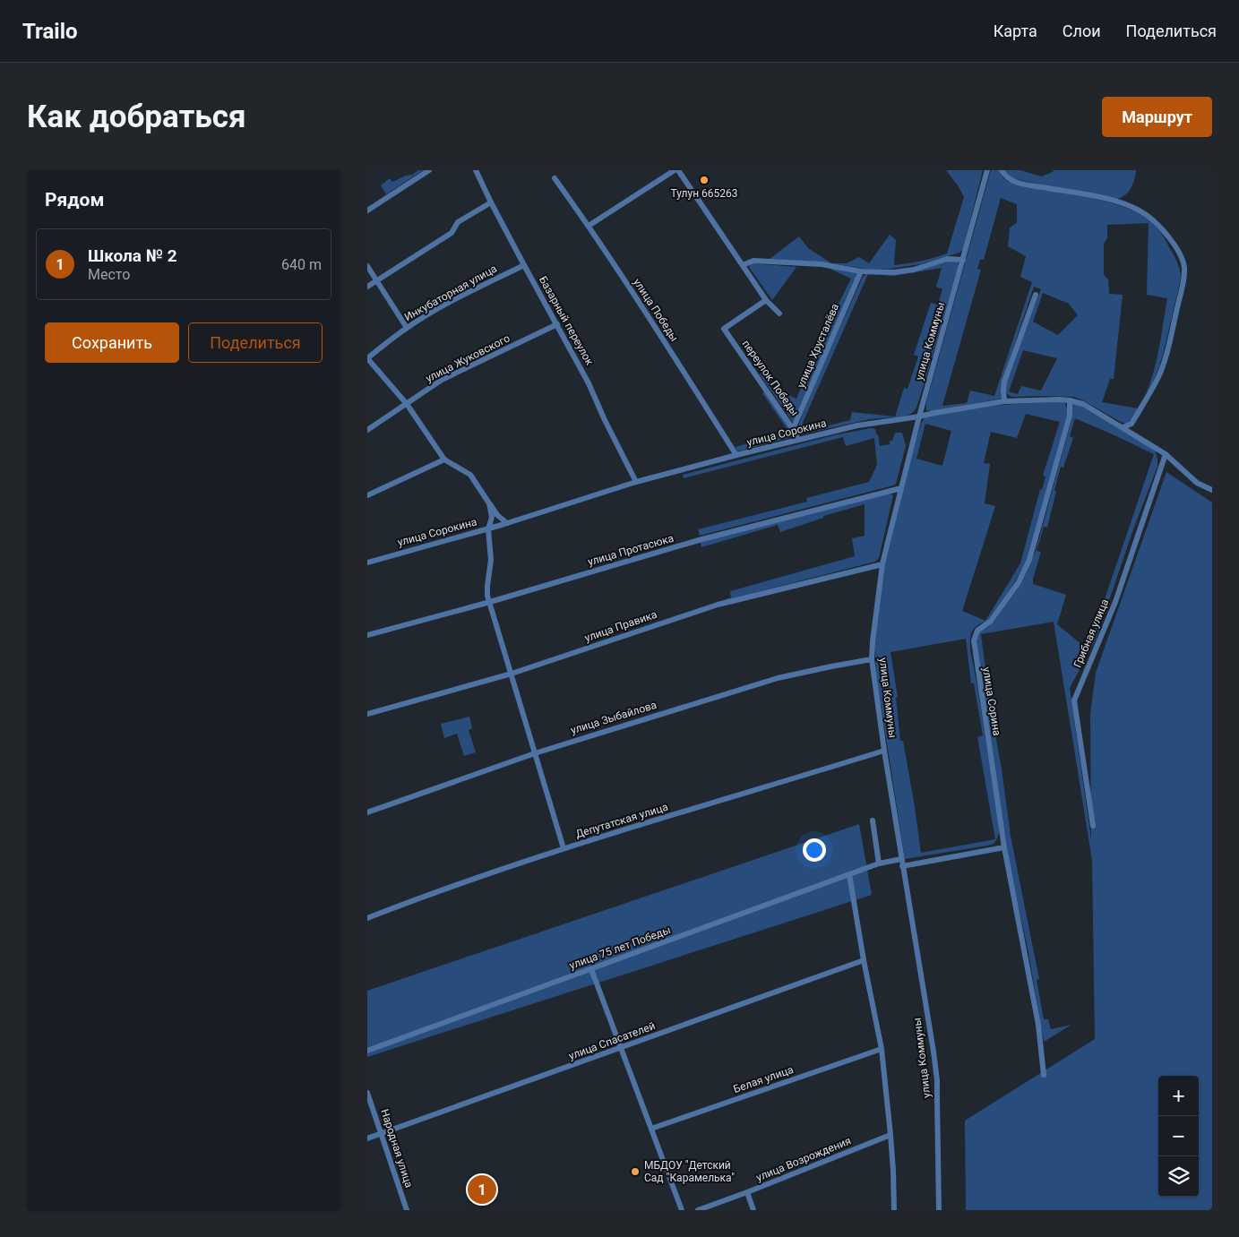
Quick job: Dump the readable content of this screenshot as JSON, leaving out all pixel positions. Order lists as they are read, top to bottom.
{
  "streets": {
    "street": [
      "Инкубаторная улица",
      "улица Победы",
      "Базарный переулок",
      "улица Коммуны",
      "улица Хрусталёва",
      "улица Жуковского",
      "переулок Победы",
      "улица Сорокина",
      "улица Протасюка",
      "улица Правика",
      "Грибная улица",
      "улица Сорина",
      "улица Зыбайлова",
      "Депутатская улица",
      "улица 75 лет Победы",
      "улица Спасателей",
      "Белая улица",
      "Народная улица",
      "улица Возрождения"
    ]
  },
  "crossings": [
    ["Инкубаторная улица", "Базарный переулок"],
    ["улица Победы", "улица Сорокина"],
    ["Базарный переулок", "улица Жуковского"],
    ["Базарный переулок", "улица Сорокина"],
    ["улица Коммуны", "улица Сорокина"],
    ["улица Коммуны", "улица Протасюка"],
    ["улица Коммуны", "улица Правика"],
    ["улица Коммуны", "улица Зыбайлова"],
    ["улица Коммуны", "Депутатская улица"],
    ["улица Коммуны", "улица 75 лет Победы"],
    ["улица Хрусталёва", "переулок Победы"],
    ["переулок Победы", "улица Сорокина"],
    ["улица Сорокина", "Грибная улица"],
    ["улица Сорокина", "улица Сорина"],
    ["улица Спасателей", "Народная улица"]
  ],
  "places": ["Тулун 665263", "МБДОУ \"Детский Сад \"Карамелька\""],
  "page": {
    "header": "Trailo",
    "nav": ["Карта", "Слои", "Поделиться"],
    "buttons": [
      "Маршрут",
      ["Сохранить", "Поделиться"]
    ],
    "title": "Как добраться",
    "heading": "Рядом",
    "list": [
      {
        "mark": "1",
        "name": "Школа № 2",
        "note": "Место",
        "value": "640 m"
      }
    ],
    "map_buttons": ["+", "−"],
    "pins": "1"
  }
}
